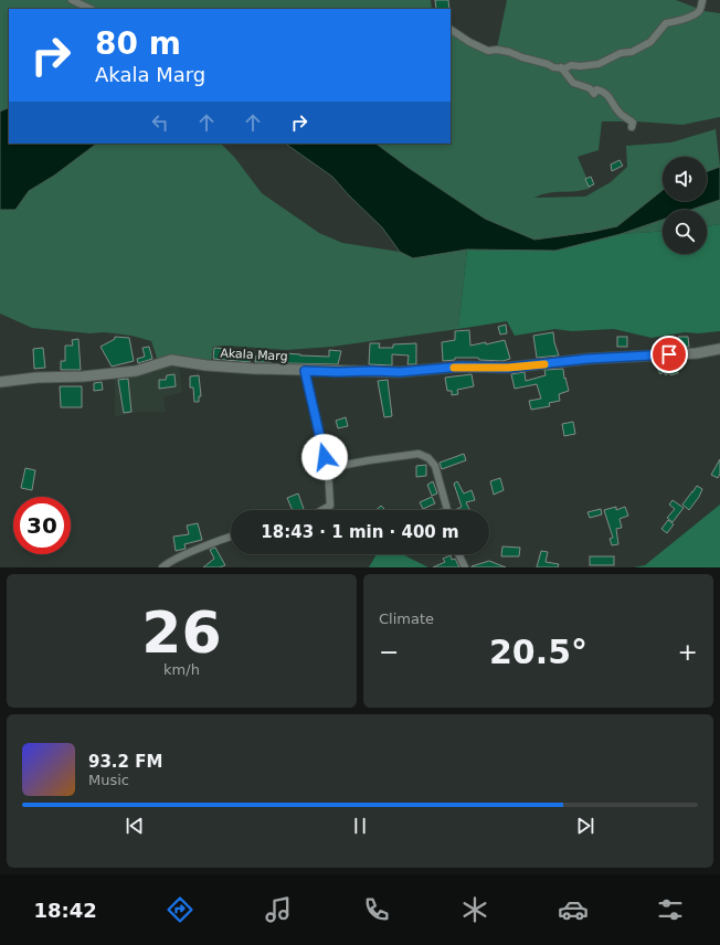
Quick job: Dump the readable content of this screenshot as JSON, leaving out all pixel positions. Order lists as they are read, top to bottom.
{
  "streets": {
    "main road": ["Akala Marg"]
  },
  "page": {
    "turn": ["80 m", "Akala Marg"],
    "limit": "30",
    "trip": "18:43 · 1 min · 400 m",
    "tile": [
      ["26", "km/h"],
      "Climate"
    ],
    "heat": ["−", "20.5°", "+"],
    "song": ["93.2 FM", "Music"],
    "tabs": "18:42"
  }
}
